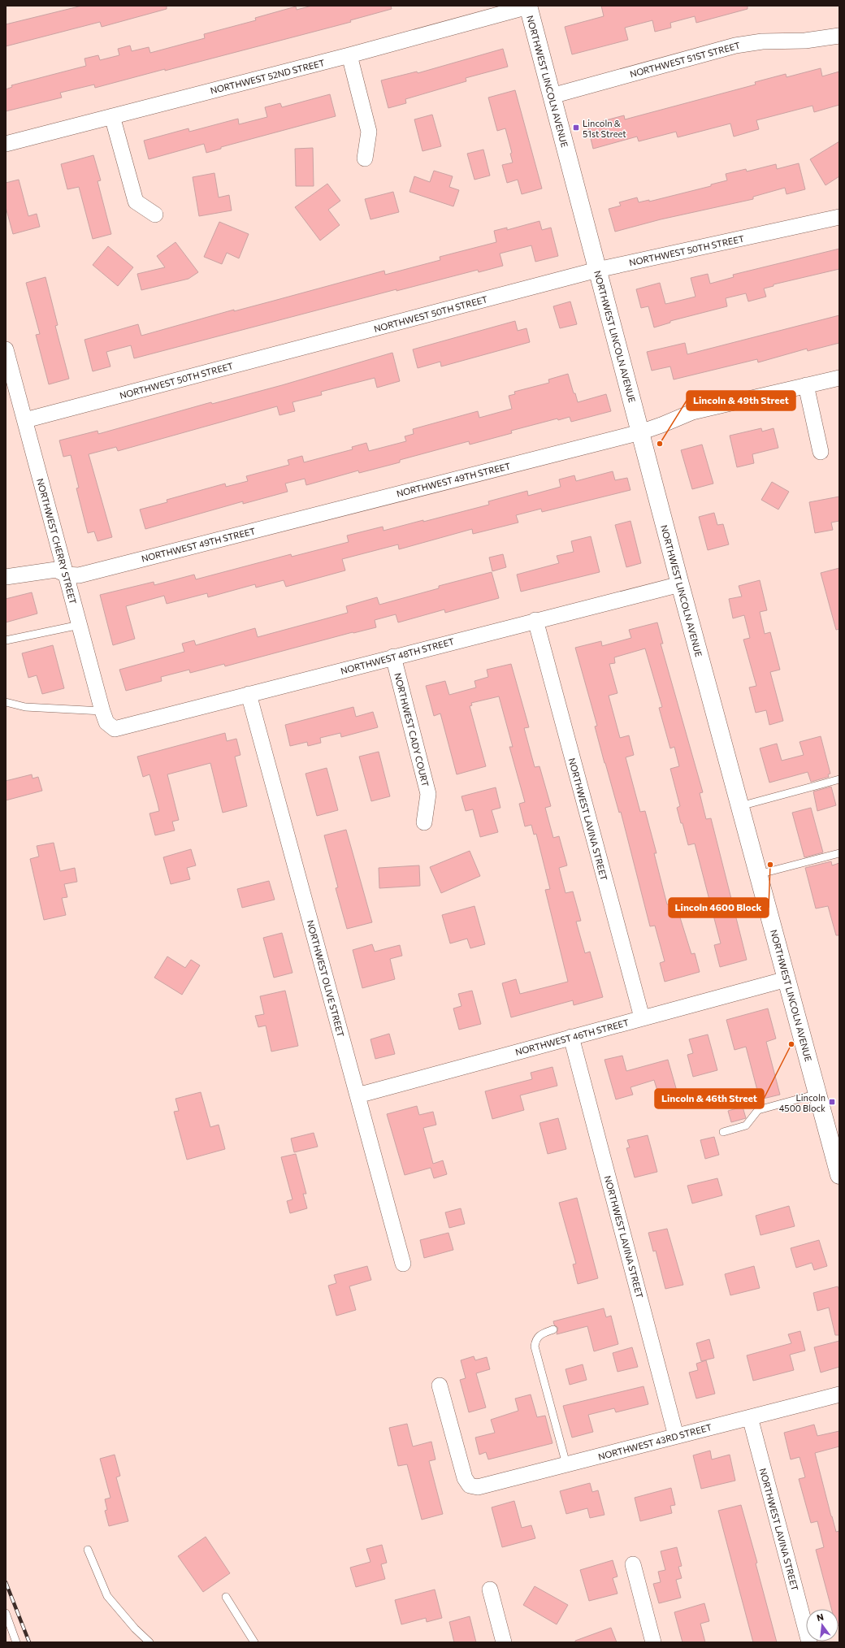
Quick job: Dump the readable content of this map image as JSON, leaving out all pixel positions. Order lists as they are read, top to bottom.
{
  "streets": {
    "street": [
      "NORTHWEST 51ST STREET",
      "NORTHWEST 52ND STREET",
      "NORTHWEST LINCOLN AVENUE",
      "NORTHWEST 50TH STREET",
      "NORTHWEST 49TH STREET",
      "NORTHWEST CHERRY STREET",
      "NORTHWEST 48TH STREET",
      "NORTHWEST CADY COURT",
      "NORTHWEST LAVINA STREET",
      "NORTHWEST OLIVE STREET",
      "NORTHWEST 46TH STREET",
      "NORTHWEST 43RD STREET"
    ]
  },
  "crossings": [
    ["NORTHWEST 51ST STREET", "NORTHWEST LINCOLN AVENUE"],
    ["NORTHWEST 52ND STREET", "NORTHWEST LINCOLN AVENUE"],
    ["NORTHWEST LINCOLN AVENUE", "NORTHWEST 50TH STREET"],
    ["NORTHWEST LINCOLN AVENUE", "NORTHWEST 49TH STREET"],
    ["NORTHWEST LINCOLN AVENUE", "NORTHWEST 48TH STREET"],
    ["NORTHWEST LINCOLN AVENUE", "NORTHWEST 46TH STREET"],
    ["NORTHWEST 50TH STREET", "NORTHWEST CHERRY STREET"],
    ["NORTHWEST 49TH STREET", "NORTHWEST CHERRY STREET"],
    ["NORTHWEST CHERRY STREET", "NORTHWEST 48TH STREET"],
    ["NORTHWEST 48TH STREET", "NORTHWEST CADY COURT"],
    ["NORTHWEST 48TH STREET", "NORTHWEST LAVINA STREET"],
    ["NORTHWEST 48TH STREET", "NORTHWEST OLIVE STREET"],
    ["NORTHWEST LAVINA STREET", "NORTHWEST 46TH STREET"],
    ["NORTHWEST LAVINA STREET", "NORTHWEST 43RD STREET"],
    ["NORTHWEST OLIVE STREET", "NORTHWEST 46TH STREET"]
  ],
  "places": {
    "transit": ["Lincoln & 51st Street", "Lincoln 4500 Block"],
    "other": ["Lincoln & 49th Street", "Lincoln 4600 Block", "Lincoln & 46th Street"]
  },
  "north": "top"
}
